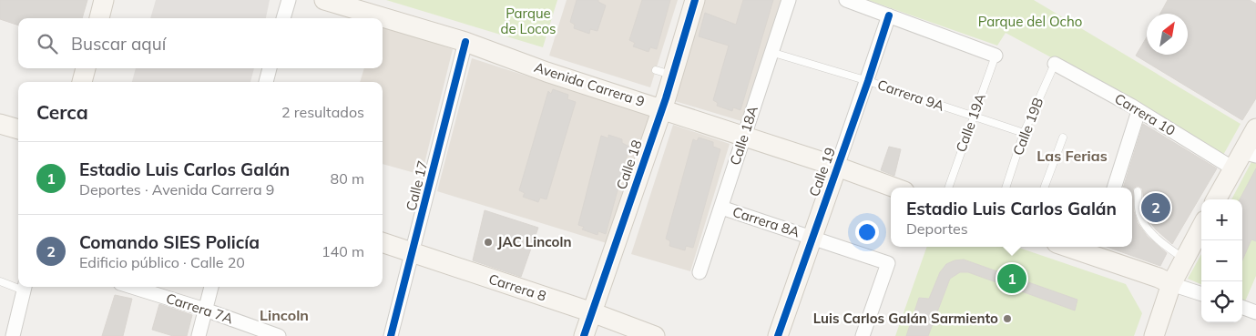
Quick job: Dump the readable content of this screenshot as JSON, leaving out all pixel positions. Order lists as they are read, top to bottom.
{
  "streets": {
    "main road": [
      "Avenida Carrera 9",
      "Calle 18",
      "Calle 19",
      "Carrera 8"
    ],
    "street": [
      "Carrera 10",
      "Calle 18A",
      "Calle 17",
      "Carrera 8A",
      "Carrera 7A"
    ],
    "lane": ["Carrera 9A", "Calle 19A", "Calle 19B"]
  },
  "crossings": [
    ["Avenida Carrera 9", "Calle 18A"],
    ["Avenida Carrera 9", "Calle 18"],
    ["Avenida Carrera 9", "Calle 19"],
    ["Avenida Carrera 9", "Calle 17"],
    ["Carrera 9A", "Calle 19A"],
    ["Carrera 9A", "Calle 19B"],
    ["Carrera 9A", "Calle 18A"],
    ["Carrera 9A", "Calle 19"],
    ["Carrera 10", "Calle 19B"],
    ["Calle 18A", "Carrera 8A"],
    ["Calle 18", "Carrera 8"],
    ["Calle 19", "Carrera 8A"],
    ["Calle 17", "Carrera 8"]
  ],
  "districts": ["Las Ferias", "Lincoln"],
  "parks": ["Parque de Locos", "Parque del Ocho"],
  "places": ["JAC Lincoln", "Luis Carlos Galán Sarmiento"],
  "north": "top right",
  "page": {
    "search": "Buscar aquí",
    "heading": ["Cerca", "2 resultados"],
    "list": [
      {
        "mark": "1",
        "name": "Estadio Luis Carlos Galán",
        "note": "Deportes · Avenida Carrera 9",
        "value": "80 m"
      },
      {
        "mark": "2",
        "name": "Comando SIES Policía",
        "note": "Edificio público · Calle 20",
        "value": "140 m"
      }
    ],
    "popup": ["Estadio Luis Carlos Galán", "Deportes"],
    "pins": ["2", "1"],
    "map_buttons": ["+", "−"]
  }
}
